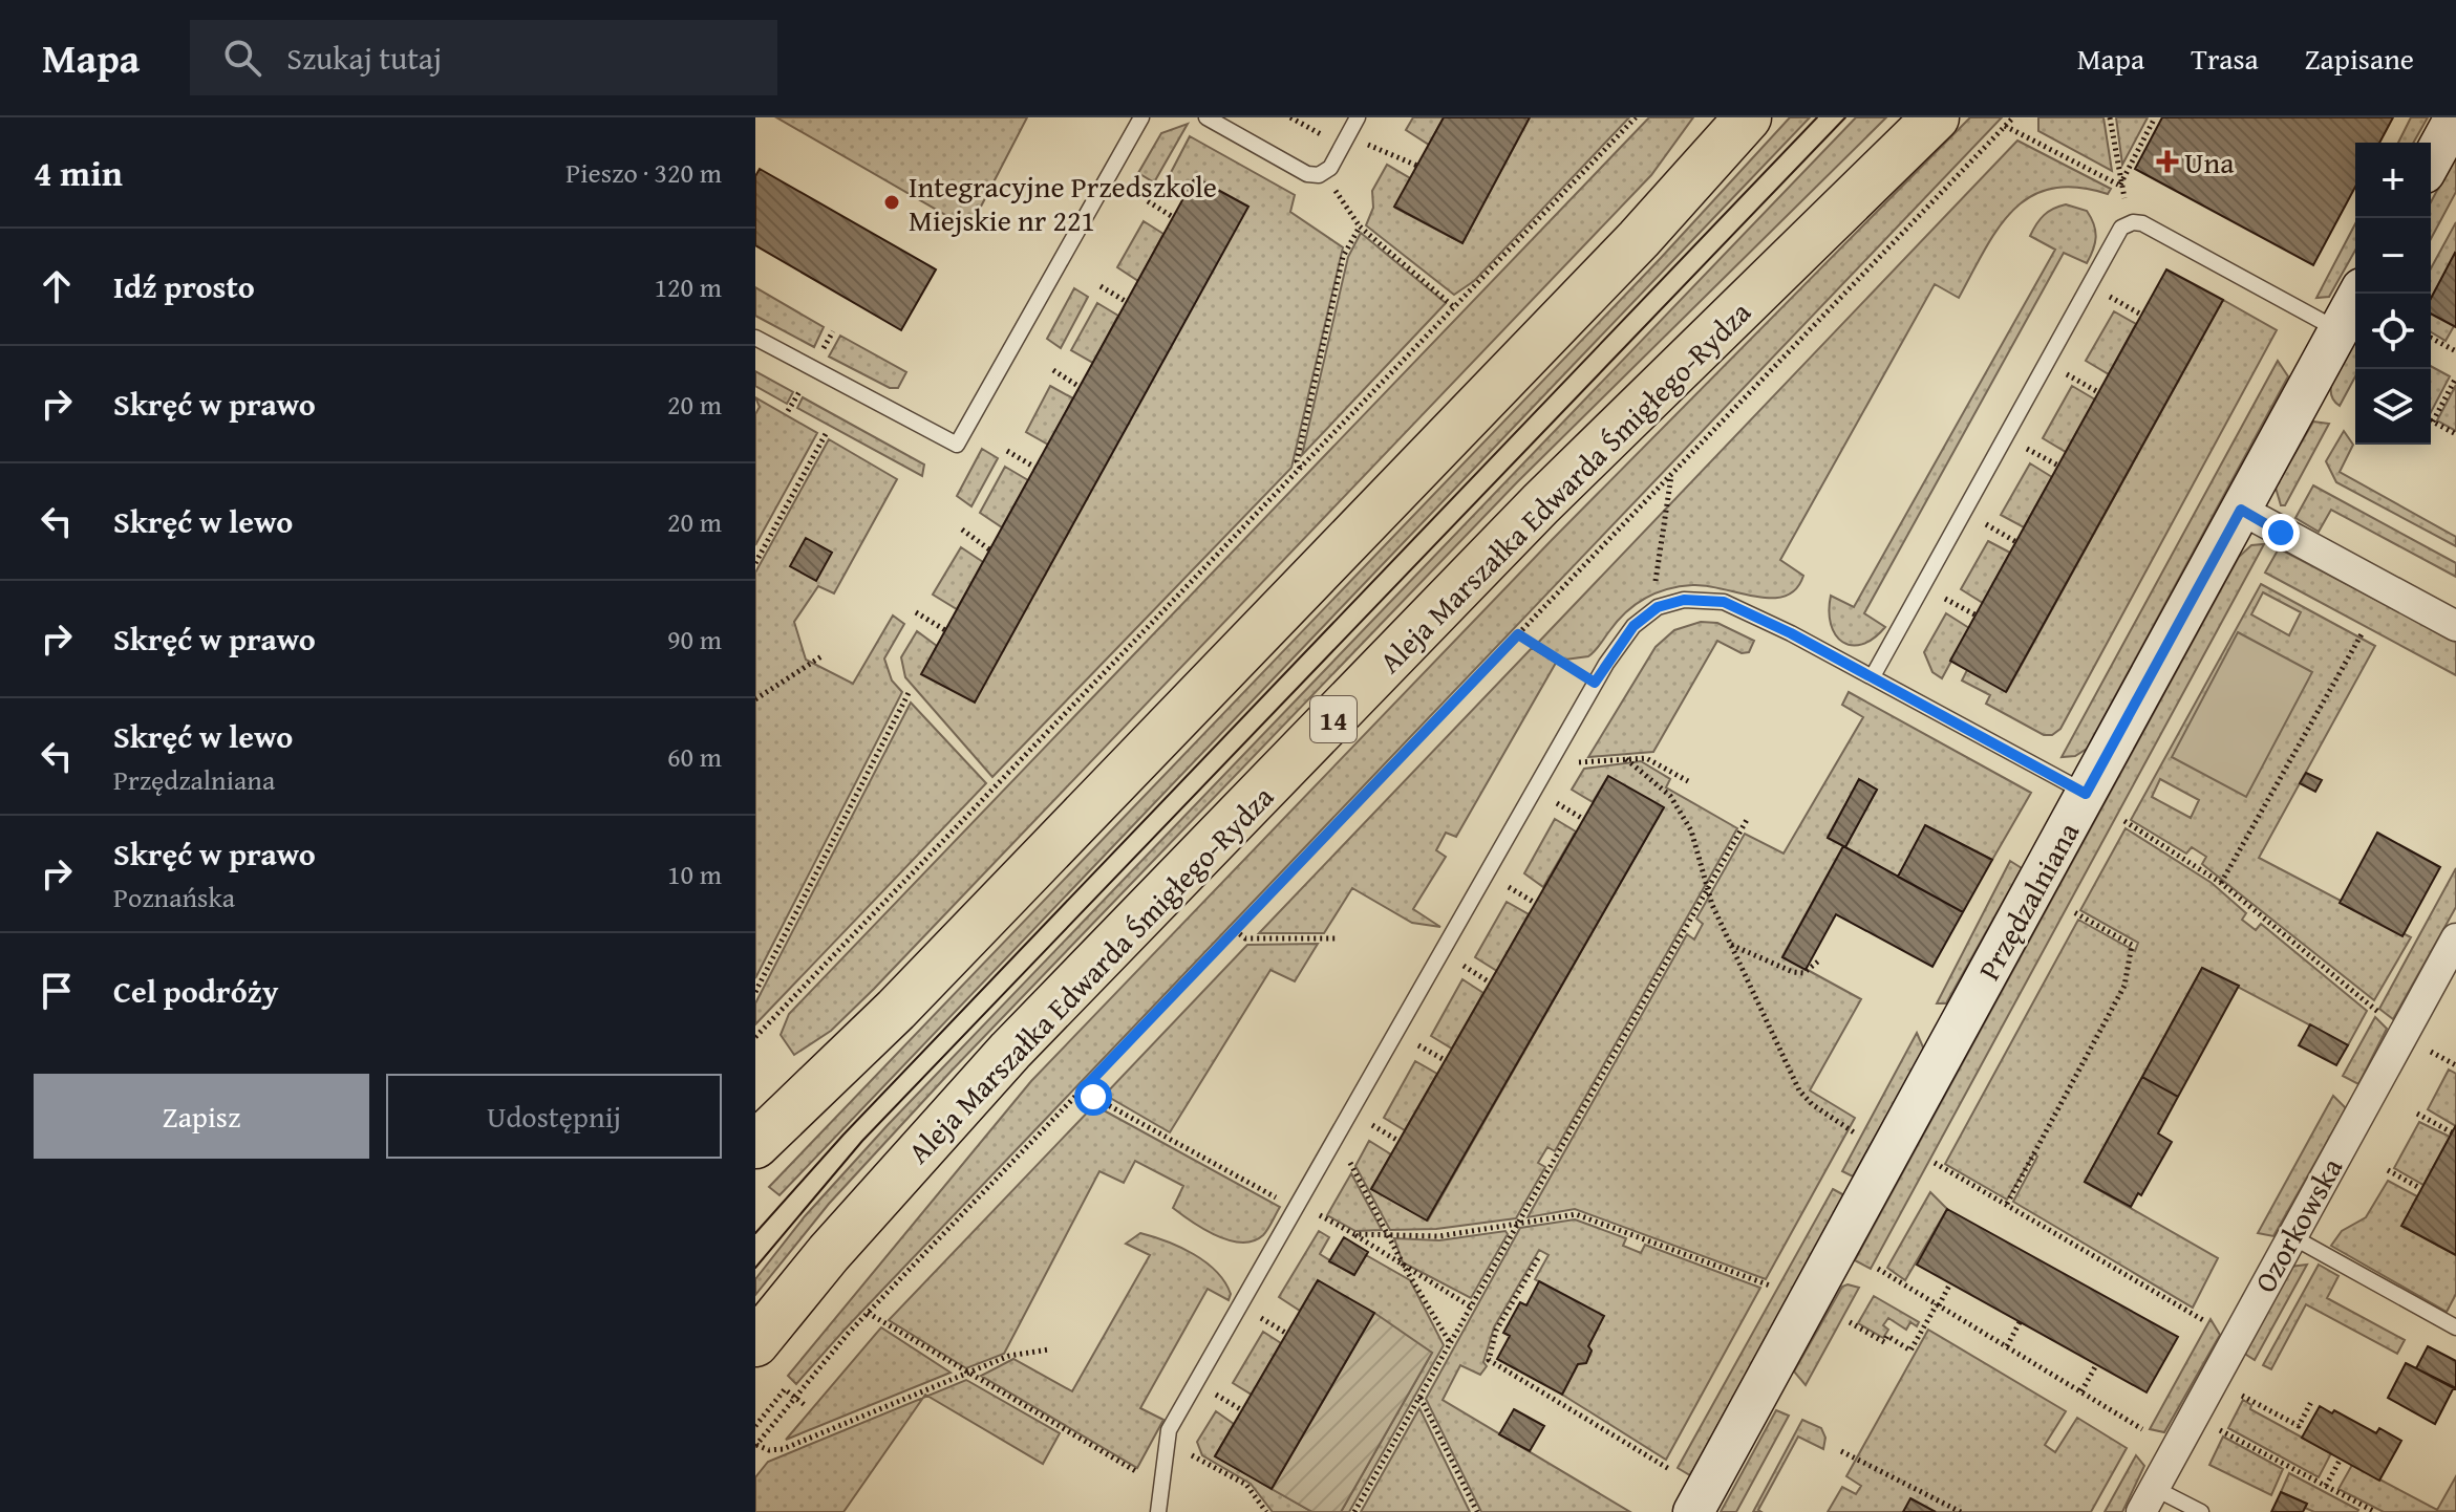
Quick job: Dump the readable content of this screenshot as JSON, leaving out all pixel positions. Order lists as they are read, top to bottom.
{
  "streets": {
    "main road": ["Aleja Marszałka Edwarda Śmigłego-Rydza", "14"],
    "street": ["Przędzalniana", "Ozorkowska"]
  },
  "places": {
    "health": ["Una"],
    "other": ["Integracyjne Przedszkole Miejskie nr 221"]
  },
  "page": {
    "header": "Mapa",
    "search": "Szukaj tutaj",
    "nav": ["Mapa", "Trasa", "Zapisane"],
    "heading": ["4 min", "Pieszo · 320 m"],
    "map_buttons": ["+", "−"],
    "list": [
      ["Idź prosto", "120 m"],
      ["Skręć w prawo", "20 m"],
      ["Skręć w lewo", "20 m"],
      ["Skręć w prawo", "90 m"],
      ["Skręć w lewo", "Przędzalniana", "60 m"],
      ["Skręć w prawo", "Poznańska", "10 m"],
      "Cel podróży"
    ],
    "buttons": ["Zapisz", "Udostępnij"]
  }
}
